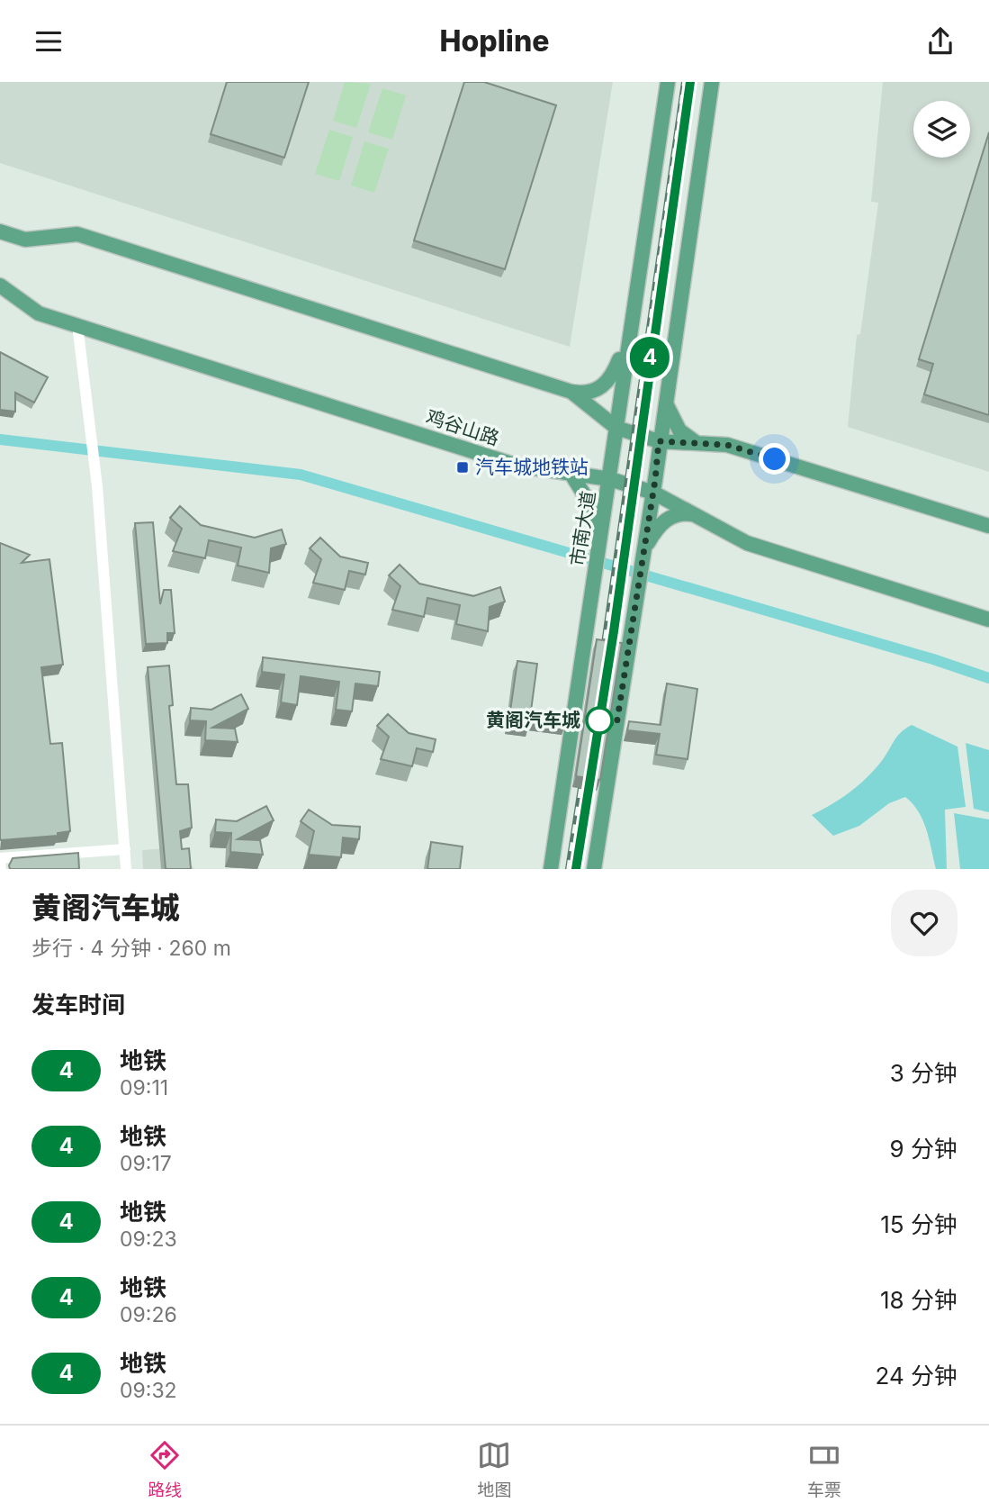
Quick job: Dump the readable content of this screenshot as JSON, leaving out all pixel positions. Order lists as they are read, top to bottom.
{
  "streets": {
    "main road": ["鸡谷山路", "市南大道"]
  },
  "crossings": [
    ["鸡谷山路", "市南大道"]
  ],
  "places": {
    "transit": ["汽车城地铁站"],
    "other": ["黄阁汽车城"]
  },
  "lines": ["metro line 4"],
  "page": {
    "header": "Hopline",
    "on_map": "4",
    "heading": [
      ["黄阁汽车城", "步行 · 4 分钟 · 260 m"],
      "发车时间"
    ],
    "list": [
      {
        "mark": "4",
        "name": "地铁",
        "note": "09:11",
        "value": "3 分钟"
      },
      {
        "mark": "4",
        "name": "地铁",
        "note": "09:17",
        "value": "9 分钟"
      },
      {
        "mark": "4",
        "name": "地铁",
        "note": "09:23",
        "value": "15 分钟"
      },
      {
        "mark": "4",
        "name": "地铁",
        "note": "09:26",
        "value": "18 分钟"
      },
      {
        "mark": "4",
        "name": "地铁",
        "note": "09:32",
        "value": "24 分钟"
      }
    ],
    "tabs": ["路线", "地图", "车票"]
  }
}
